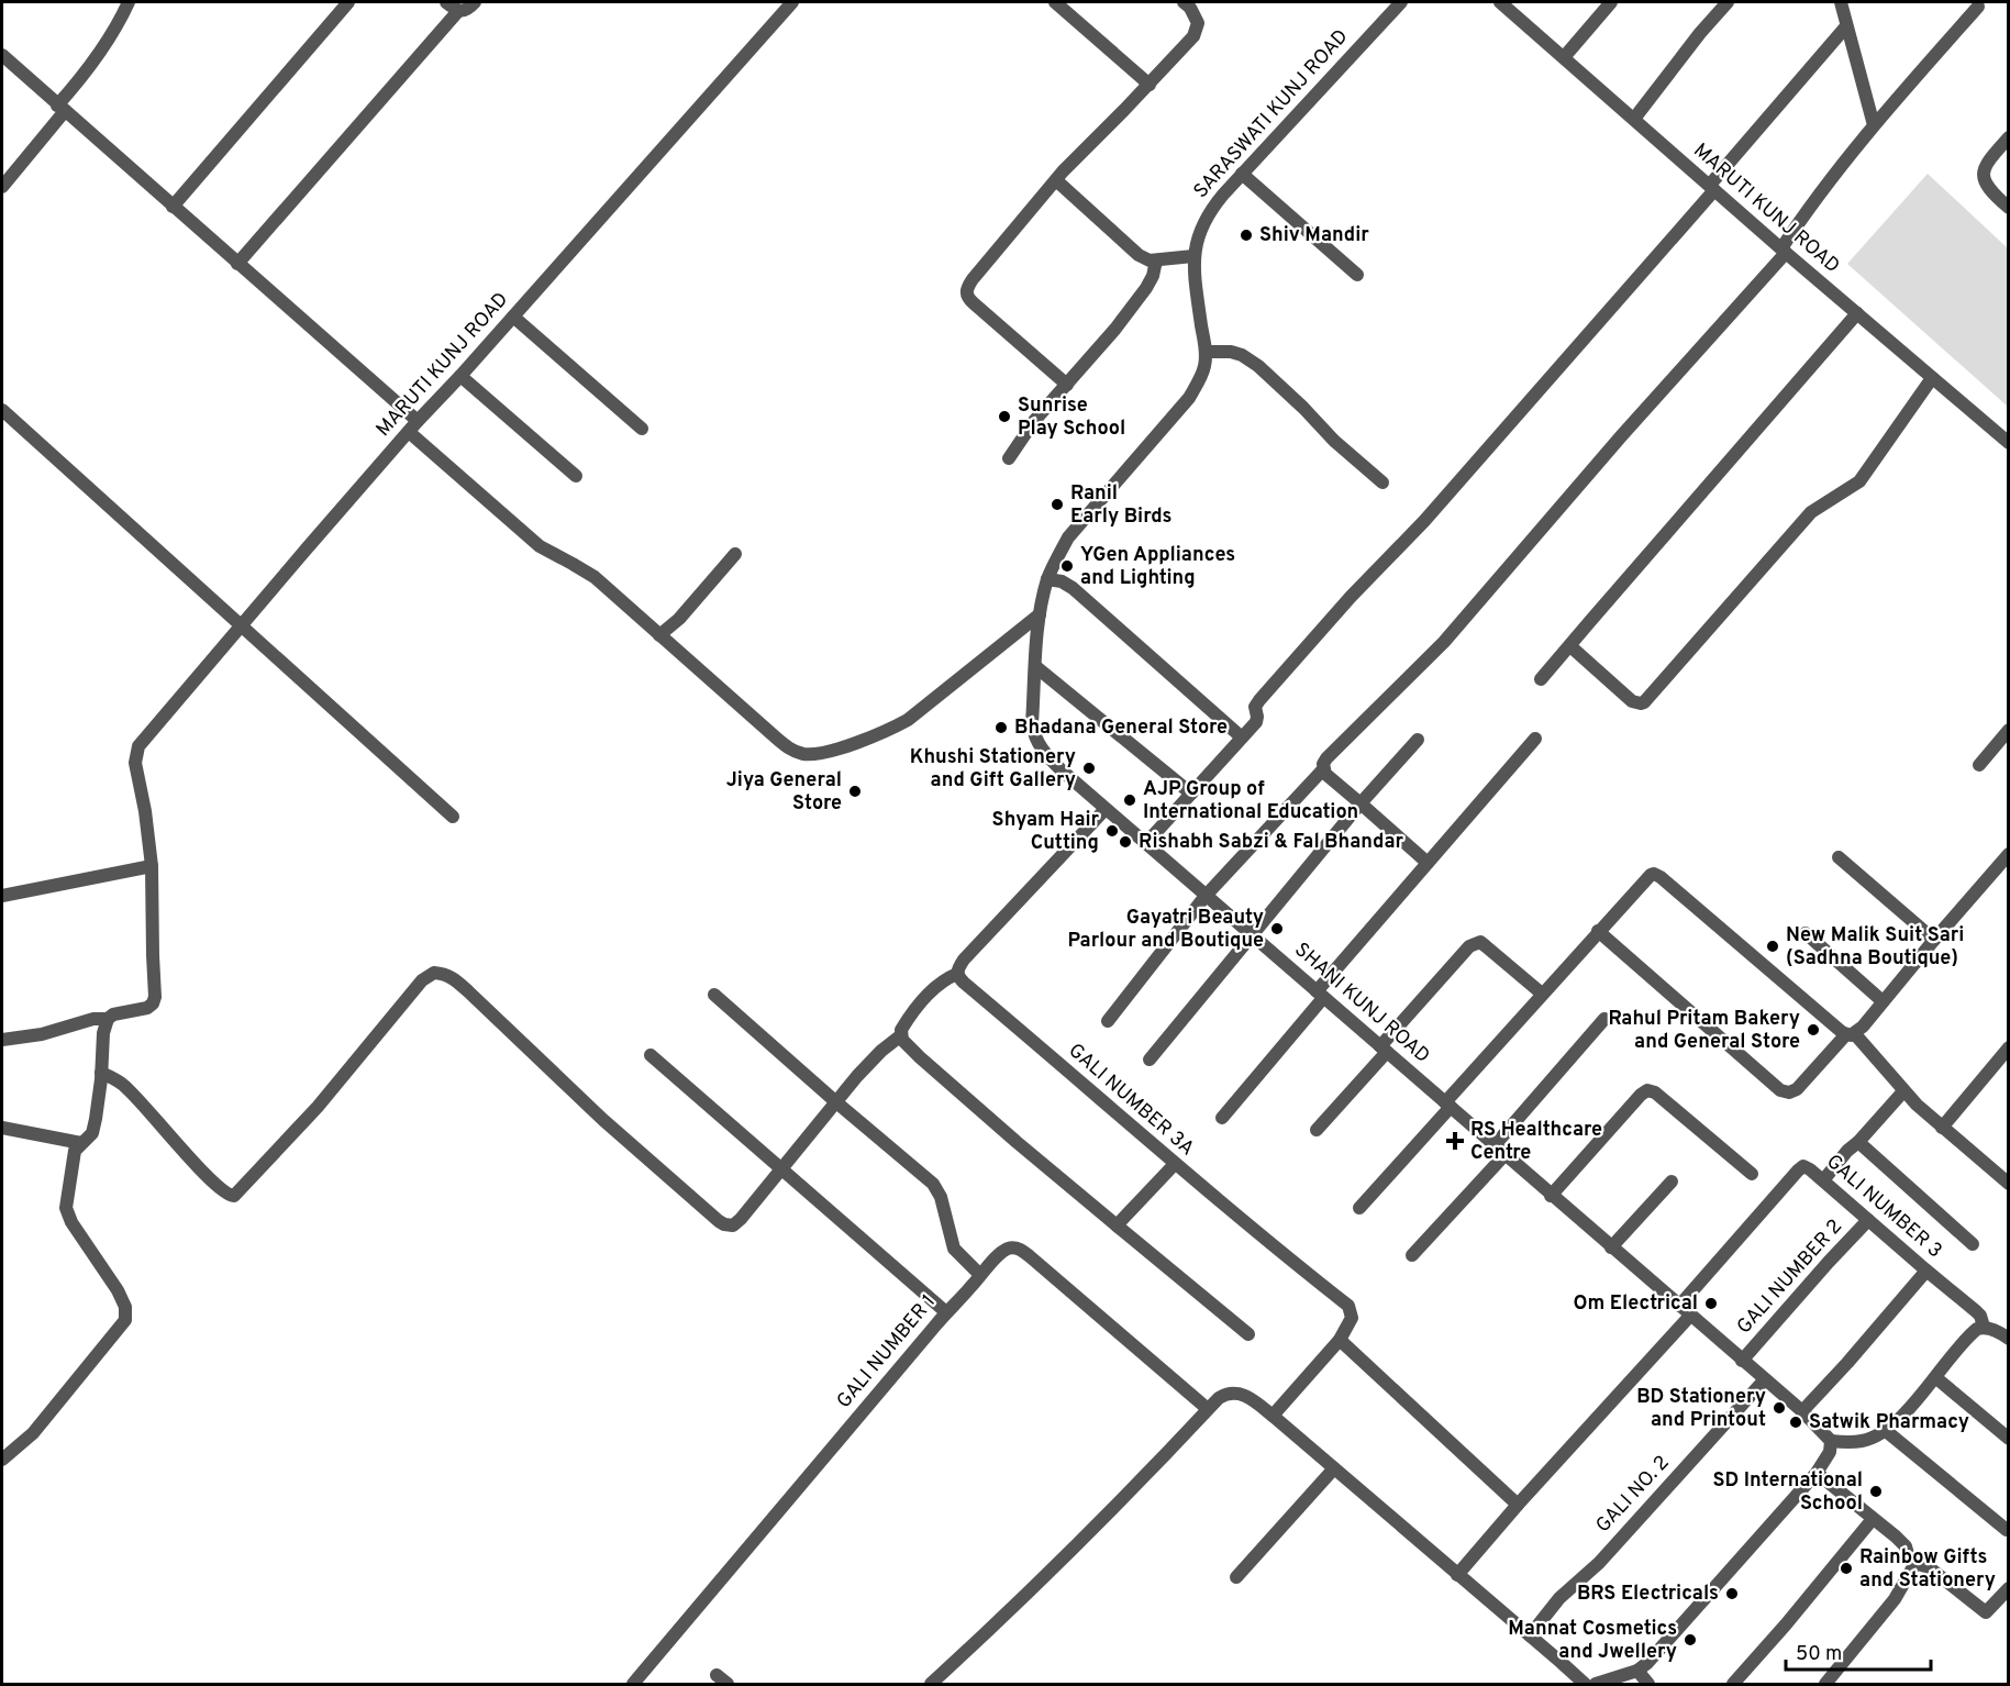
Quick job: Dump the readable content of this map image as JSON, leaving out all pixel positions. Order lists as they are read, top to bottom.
{
  "streets": {
    "street": [
      "SARASWATI KUNJ ROAD",
      "MARUTI KUNJ ROAD",
      "SHANI KUNJ ROAD",
      "GALI NUMBER 3A",
      "GALI NUMBER 3",
      "GALI NUMBER 2",
      "GALI NUMBER 1",
      "GALI NO. 2"
    ]
  },
  "crossings": [
    ["SARASWATI KUNJ ROAD", "SHANI KUNJ ROAD"],
    ["SHANI KUNJ ROAD", "GALI NUMBER 3"],
    ["SHANI KUNJ ROAD", "GALI NUMBER 2"],
    ["SHANI KUNJ ROAD", "GALI NO. 2"],
    ["GALI NUMBER 3", "GALI NUMBER 2"]
  ],
  "places": {
    "other": [
      "Shiv Mandir",
      "Sunrise Play School",
      "Ranil Early Birds",
      "YGen Appliances and Lighting",
      "Bhadana General Store",
      "Khushi Stationery and Gift Gallery",
      "Jiya General Store",
      "AJP Group of International Education",
      "Shyam Hair Cutting",
      "Rishabh Sabzi & Fal Bhandar",
      "Gayatri Beauty Parlour and Boutique",
      "New Malik Suit Sari (Sadhna Boutique)",
      "Rahul Pritam Bakery and General Store",
      "Om Electrical",
      "BD Stationery and Printout",
      "Satwik Pharmacy",
      "SD International School",
      "Rainbow Gifts and Stationery",
      "BRS Electricals",
      "Mannat Cosmetics and Jwellery"
    ],
    "health": ["RS Healthcare Centre"]
  },
  "scale_bar": "50 m"
}
